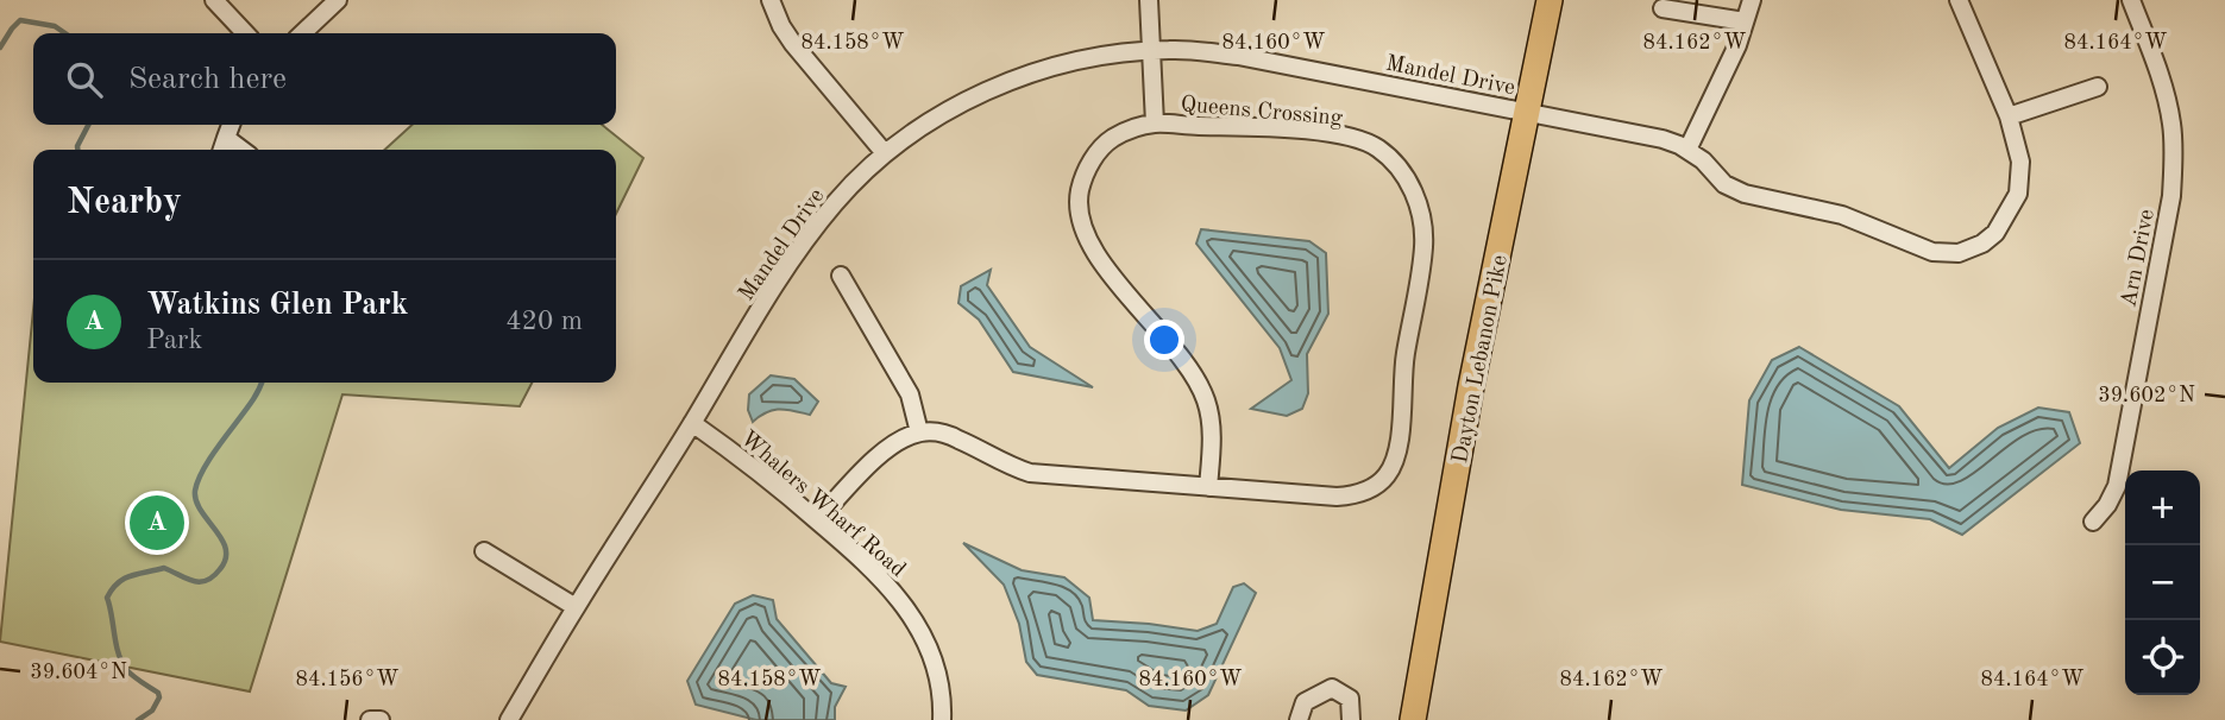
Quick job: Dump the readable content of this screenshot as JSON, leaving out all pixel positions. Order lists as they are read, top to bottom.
{
  "streets": {
    "main road": ["Dayton Lebanon Pike"],
    "street": [
      "Mandel Drive",
      "Queens Crossing",
      "Arn Drive",
      "Whalers Wharf Road"
    ]
  },
  "crossings": [
    ["Mandel Drive", "Dayton Lebanon Pike"],
    ["Mandel Drive", "Whalers Wharf Road"]
  ],
  "page": {
    "search": "Search here",
    "heading": "Nearby",
    "list": [
      {
        "mark": "A",
        "name": "Watkins Glen Park",
        "note": "Park",
        "value": "420 m"
      }
    ],
    "map_buttons": ["+", "−"],
    "pins": "A"
  },
  "coordinates": [
    "84.158°W",
    "84.160°W",
    "84.162°W",
    "84.164°W",
    "39.602°N",
    "39.604°N",
    "84.156°W"
  ]
}
